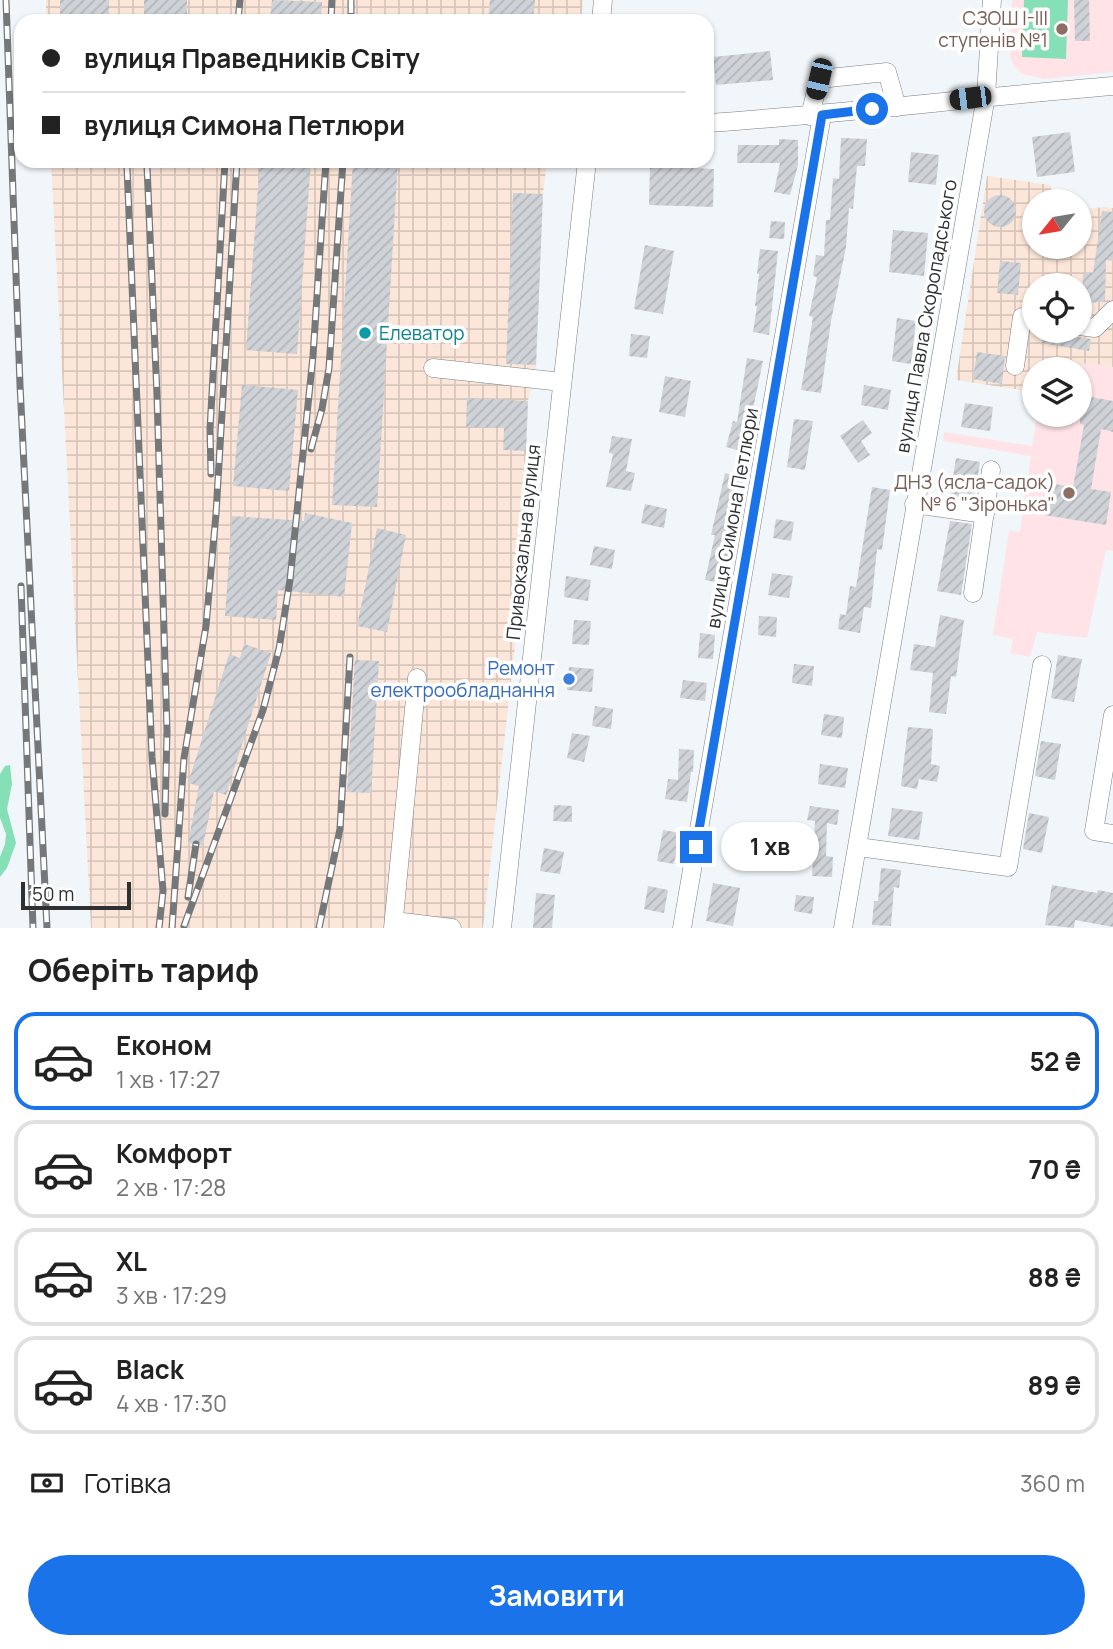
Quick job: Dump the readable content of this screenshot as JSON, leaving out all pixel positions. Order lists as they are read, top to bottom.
{
  "streets": {
    "street": ["вулиця Павла Скоропадського", "вулиця Симона Петлюри", "Привокзальна вулиця"]
  },
  "places": [
    "СЗОШ І-ІІІ ступенів №1",
    "Елеватор",
    "ДНЗ (ясла-садок) № 6 \"Зіронька\"",
    "Ремонт електрообладнання"
  ],
  "scale_bar": "50 m",
  "north": "bottom left",
  "page": {
    "banner": ["вулиця Праведників Світу", "вулиця Симона Петлюри"],
    "bubble": "1 хв",
    "scale": "50 m",
    "heading": "Оберіть тариф",
    "list": [
      {
        "name": "Економ",
        "note": "1 хв · 17:27",
        "value": "52 ₴"
      },
      {
        "name": "Комфорт",
        "note": "2 хв · 17:28",
        "value": "70 ₴"
      },
      {
        "name": "XL",
        "note": "3 хв · 17:29",
        "value": "88 ₴"
      },
      {
        "name": "Black",
        "note": "4 хв · 17:30",
        "value": "89 ₴"
      }
    ],
    "pay": ["Готівка", "360 m"],
    "buttons": "Замовити"
  }
}
